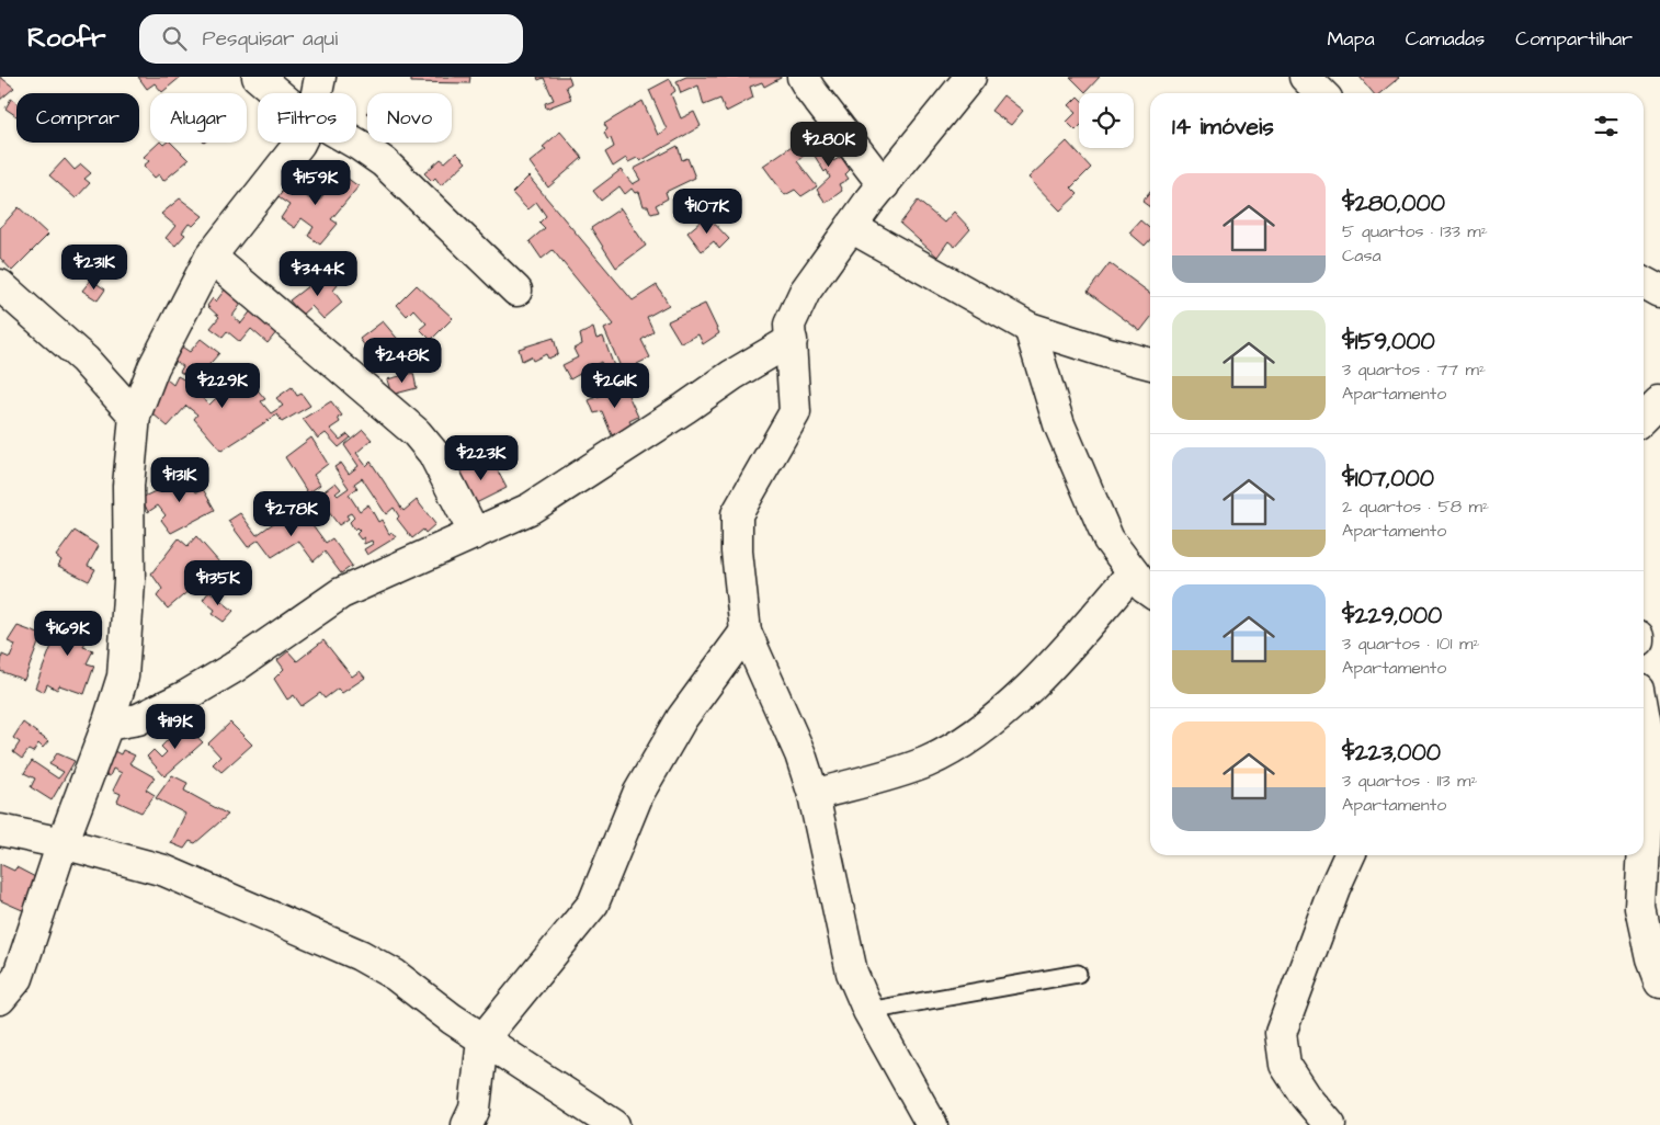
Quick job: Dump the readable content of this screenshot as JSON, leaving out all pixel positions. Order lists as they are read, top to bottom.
{
  "page": {
    "header": "Roofr",
    "search": "Pesquisar aqui",
    "nav": ["Mapa", "Camadas", "Compartilhar"],
    "chip": [
      "Comprar",
      "Alugar",
      "Filtros",
      "Novo"
    ],
    "heading": "14 imóveis",
    "price": [
      "$280K",
      "$159K",
      "$107K",
      "$231K",
      "$344K",
      "$248K",
      "$229K",
      "$261K",
      "$223K",
      "$131K",
      "$278K",
      "$135K",
      "$169K",
      "$119K"
    ],
    "list": [
      {
        "name": "$280,000",
        "note": "5 quartos · 133 m² · Casa"
      },
      {
        "name": "$159,000",
        "note": "3 quartos · 77 m² · Apartamento"
      },
      {
        "name": "$107,000",
        "note": "2 quartos · 58 m² · Apartamento"
      },
      {
        "name": "$229,000",
        "note": "3 quartos · 101 m² · Apartamento"
      },
      {
        "name": "$223,000",
        "note": "3 quartos · 113 m² · Apartamento"
      }
    ]
  }
}
